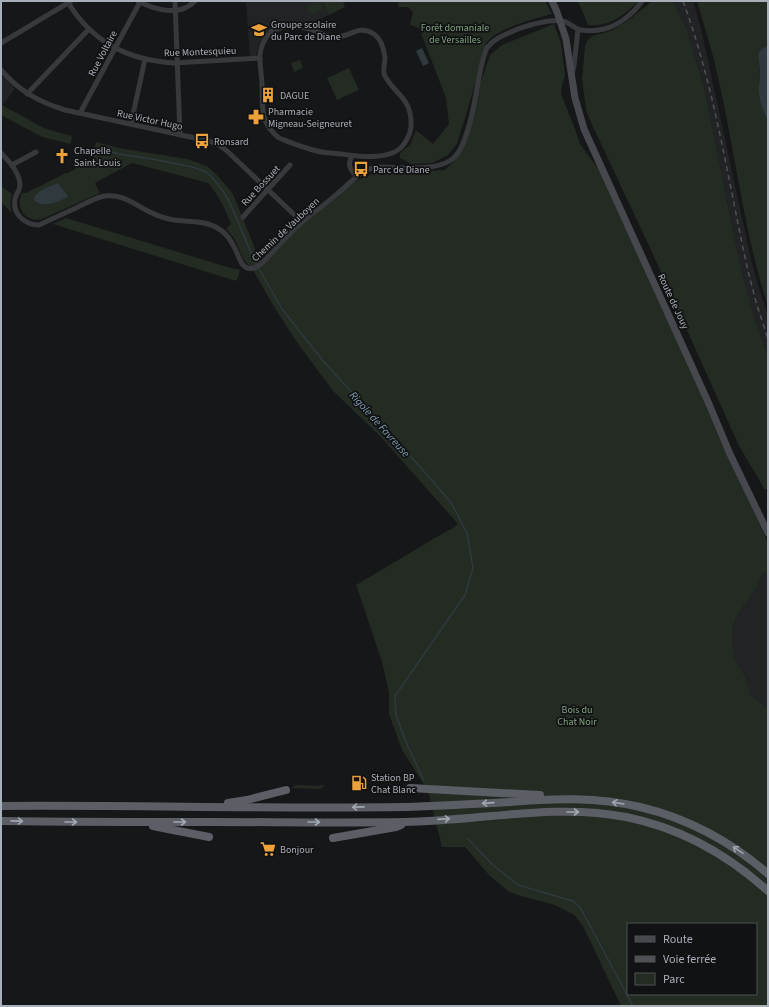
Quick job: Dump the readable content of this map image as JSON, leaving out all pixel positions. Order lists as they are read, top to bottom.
{
  "streets": {
    "main road": ["Route de Jouy"],
    "street": [
      "Rue Montesquieu",
      "Rue Voltaire",
      "Rue Victor Hugo",
      "Rue Bossuet",
      "Chemin de Vauboyen"
    ]
  },
  "crossings": [
    ["Rue Montesquieu", "Rue Voltaire"],
    ["Rue Voltaire", "Rue Victor Hugo"],
    ["Rue Victor Hugo", "Rue Bossuet"],
    ["Rue Victor Hugo", "Chemin de Vauboyen"]
  ],
  "water": ["Rigole de Favreuse"],
  "parks": ["Forêt domaniale de Versailles", "Bois du Chat Noir"],
  "places": {
    "school or university": ["Groupe scolaire du Parc de Diane"],
    "building": ["DAGUE"],
    "pharmacy": ["Pharmacie Migneau-Seigneuret"],
    "bus stop": ["Ronsard", "Parc de Diane"],
    "church": ["Chapelle Saint-Louis"],
    "fuel station": ["Station BP Chat Blanc"],
    "supermarket": ["Bonjour"]
  },
  "legend": ["Route", "Voie ferrée", "Parc"]
}
